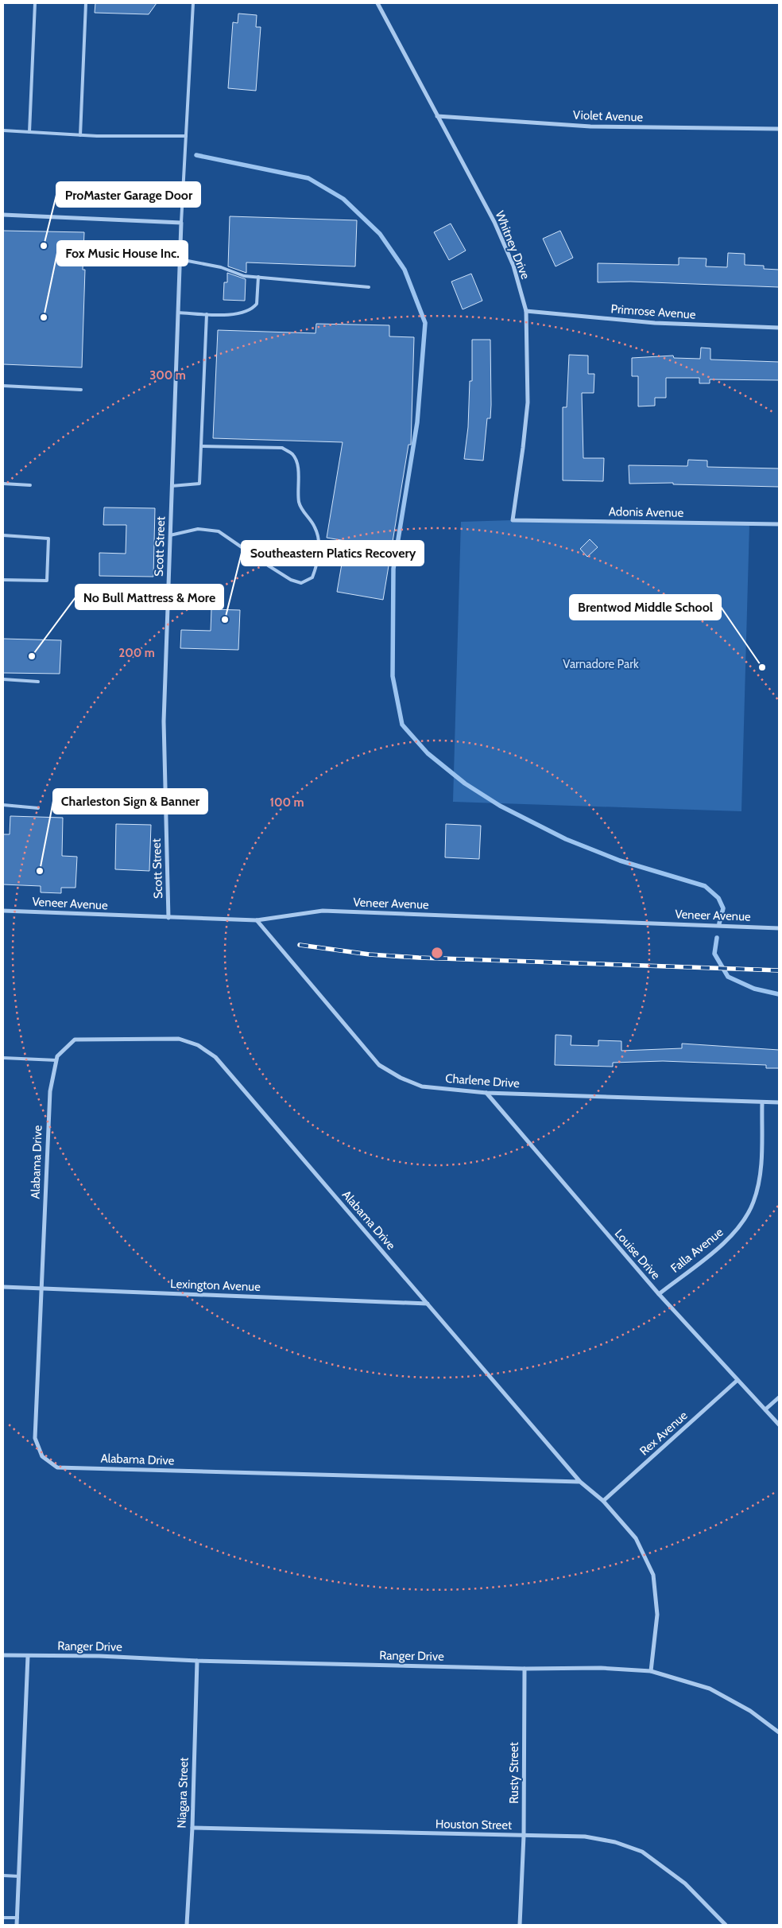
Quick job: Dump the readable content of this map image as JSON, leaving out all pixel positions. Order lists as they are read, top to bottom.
{
  "streets": {
    "street": [
      "Violet Avenue",
      "Whitney Drive",
      "Primrose Avenue",
      "Adonis Avenue",
      "Scott Street",
      "Veneer Avenue",
      "Charlene Drive",
      "Alabama Drive",
      "Falla Avenue",
      "Louise Drive",
      "Lexington Avenue",
      "Rex Avenue",
      "Ranger Drive",
      "Rusty Street",
      "Niagara Street",
      "Houston Street"
    ]
  },
  "crossings": [
    ["Violet Avenue", "Whitney Drive"],
    ["Whitney Drive", "Primrose Avenue"],
    ["Whitney Drive", "Adonis Avenue"],
    ["Scott Street", "Veneer Avenue"],
    ["Veneer Avenue", "Charlene Drive"],
    ["Charlene Drive", "Falla Avenue"],
    ["Charlene Drive", "Louise Drive"],
    ["Alabama Drive", "Lexington Avenue"],
    ["Alabama Drive", "Rex Avenue"],
    ["Alabama Drive", "Ranger Drive"],
    ["Falla Avenue", "Louise Drive"],
    ["Louise Drive", "Rex Avenue"],
    ["Ranger Drive", "Rusty Street"],
    ["Ranger Drive", "Niagara Street"],
    ["Rusty Street", "Houston Street"],
    ["Niagara Street", "Houston Street"]
  ],
  "parks": ["Varnadore Park"],
  "places": [
    "ProMaster Garage Door",
    "Fox Music House Inc.",
    "Southeastern Platics Recovery",
    "No Bull Mattress & More",
    "Brentwod Middle School",
    "Charleston Sign & Banner"
  ],
  "rings": ["300 m", "200 m", "100 m"]
}
